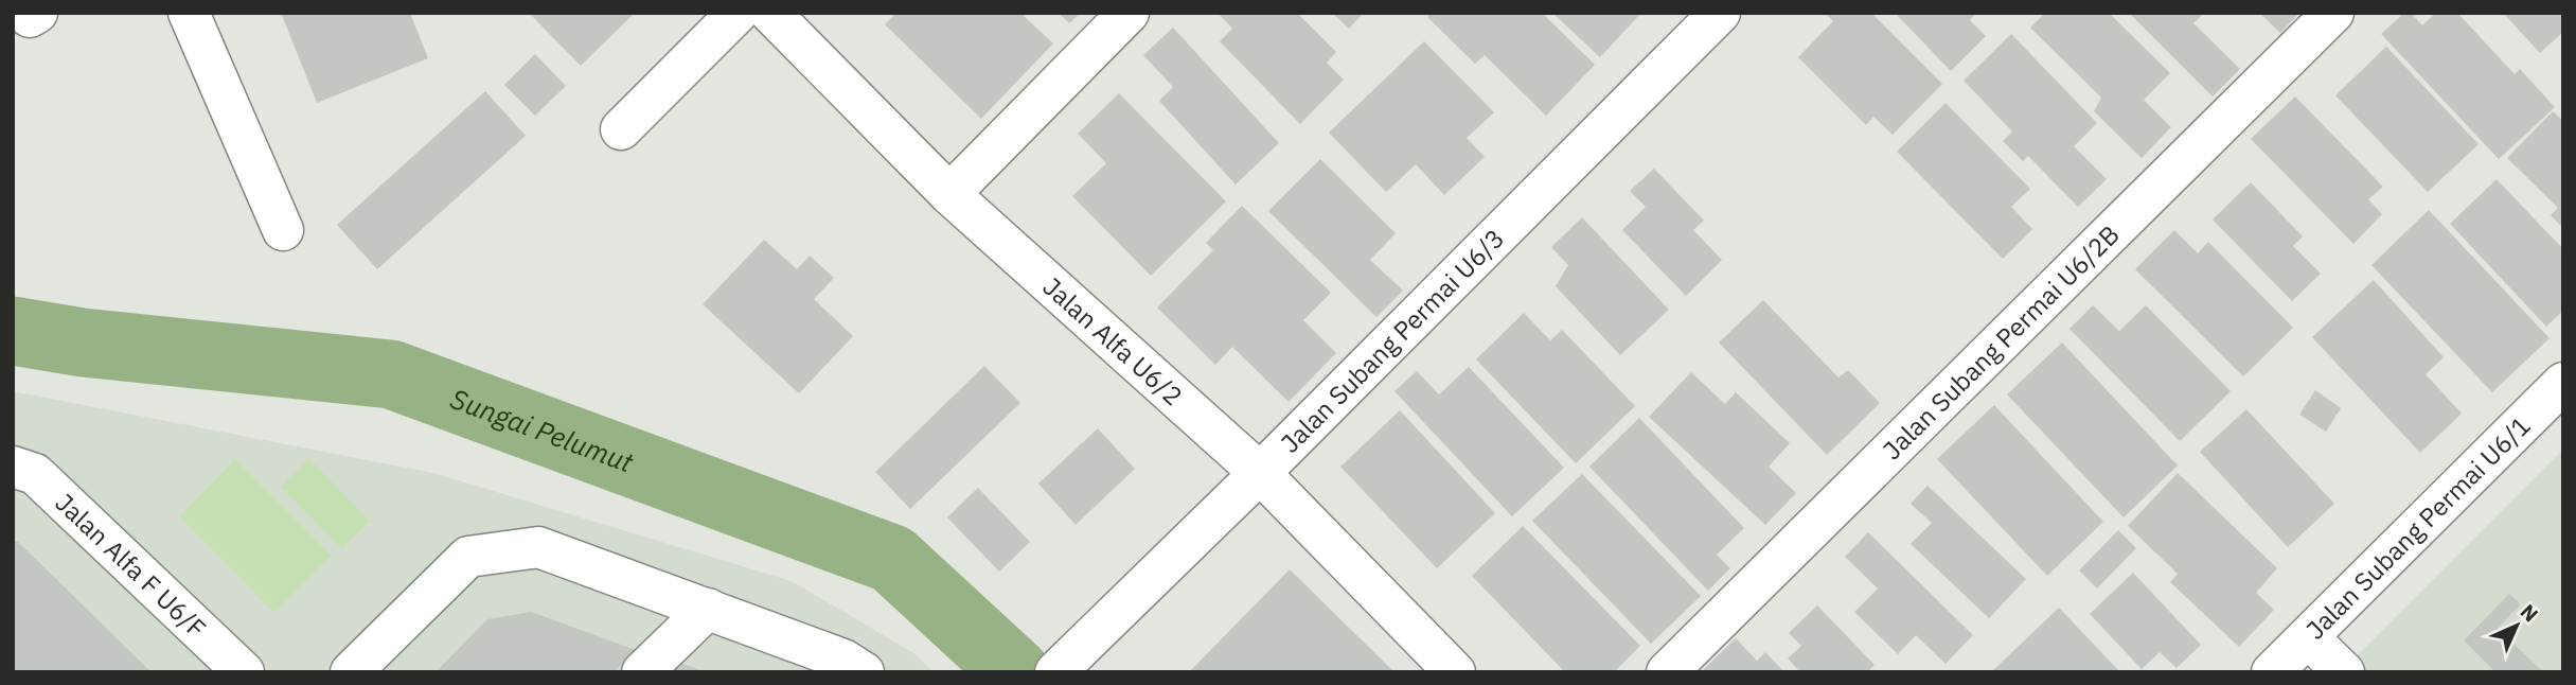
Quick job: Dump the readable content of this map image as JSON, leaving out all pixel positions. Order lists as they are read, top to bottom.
{
  "streets": {
    "street": [
      "Jalan Alfa U6/2",
      "Jalan Subang Permai U6/3",
      "Jalan Subang Permai U6/2B",
      "Jalan Subang Permai U6/1",
      "Jalan Alfa F U6/F"
    ]
  },
  "crossings": [
    ["Jalan Alfa U6/2", "Jalan Subang Permai U6/3"]
  ],
  "water": ["Sungai Pelumut"],
  "north": "top right"
}
